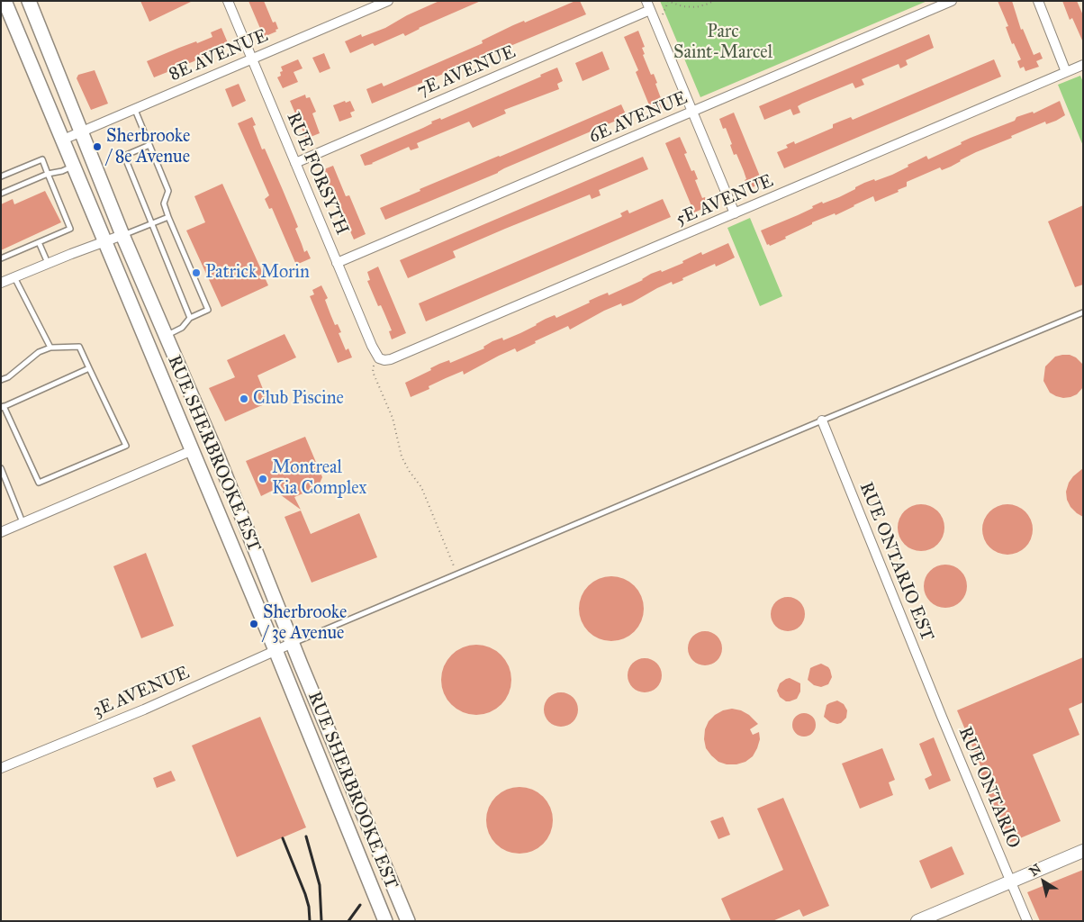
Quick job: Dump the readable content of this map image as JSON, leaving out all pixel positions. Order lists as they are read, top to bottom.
{
  "streets": {
    "main road": ["RUE SHERBROOKE EST"],
    "street": [
      "8E AVENUE",
      "7E AVENUE",
      "6E AVENUE",
      "RUE FORSYTH",
      "5E AVENUE",
      "RUE ONTARIO EST",
      "3E AVENUE",
      "RUE ONTARIO"
    ]
  },
  "crossings": [
    ["8E AVENUE", "RUE FORSYTH"],
    ["8E AVENUE", "RUE SHERBROOKE EST"],
    ["7E AVENUE", "RUE FORSYTH"],
    ["6E AVENUE", "RUE FORSYTH"],
    ["RUE FORSYTH", "5E AVENUE"],
    ["RUE SHERBROOKE EST", "3E AVENUE"],
    ["RUE ONTARIO EST", "RUE ONTARIO"]
  ],
  "parks": ["Parc Saint-Marcel"],
  "places": [
    "Sherbrooke / 8e Avenue",
    "Patrick Morin",
    "Club Piscine",
    "Montreal Kia Complex",
    "Sherbrooke / 3e Avenue"
  ],
  "north": "top left"
}
